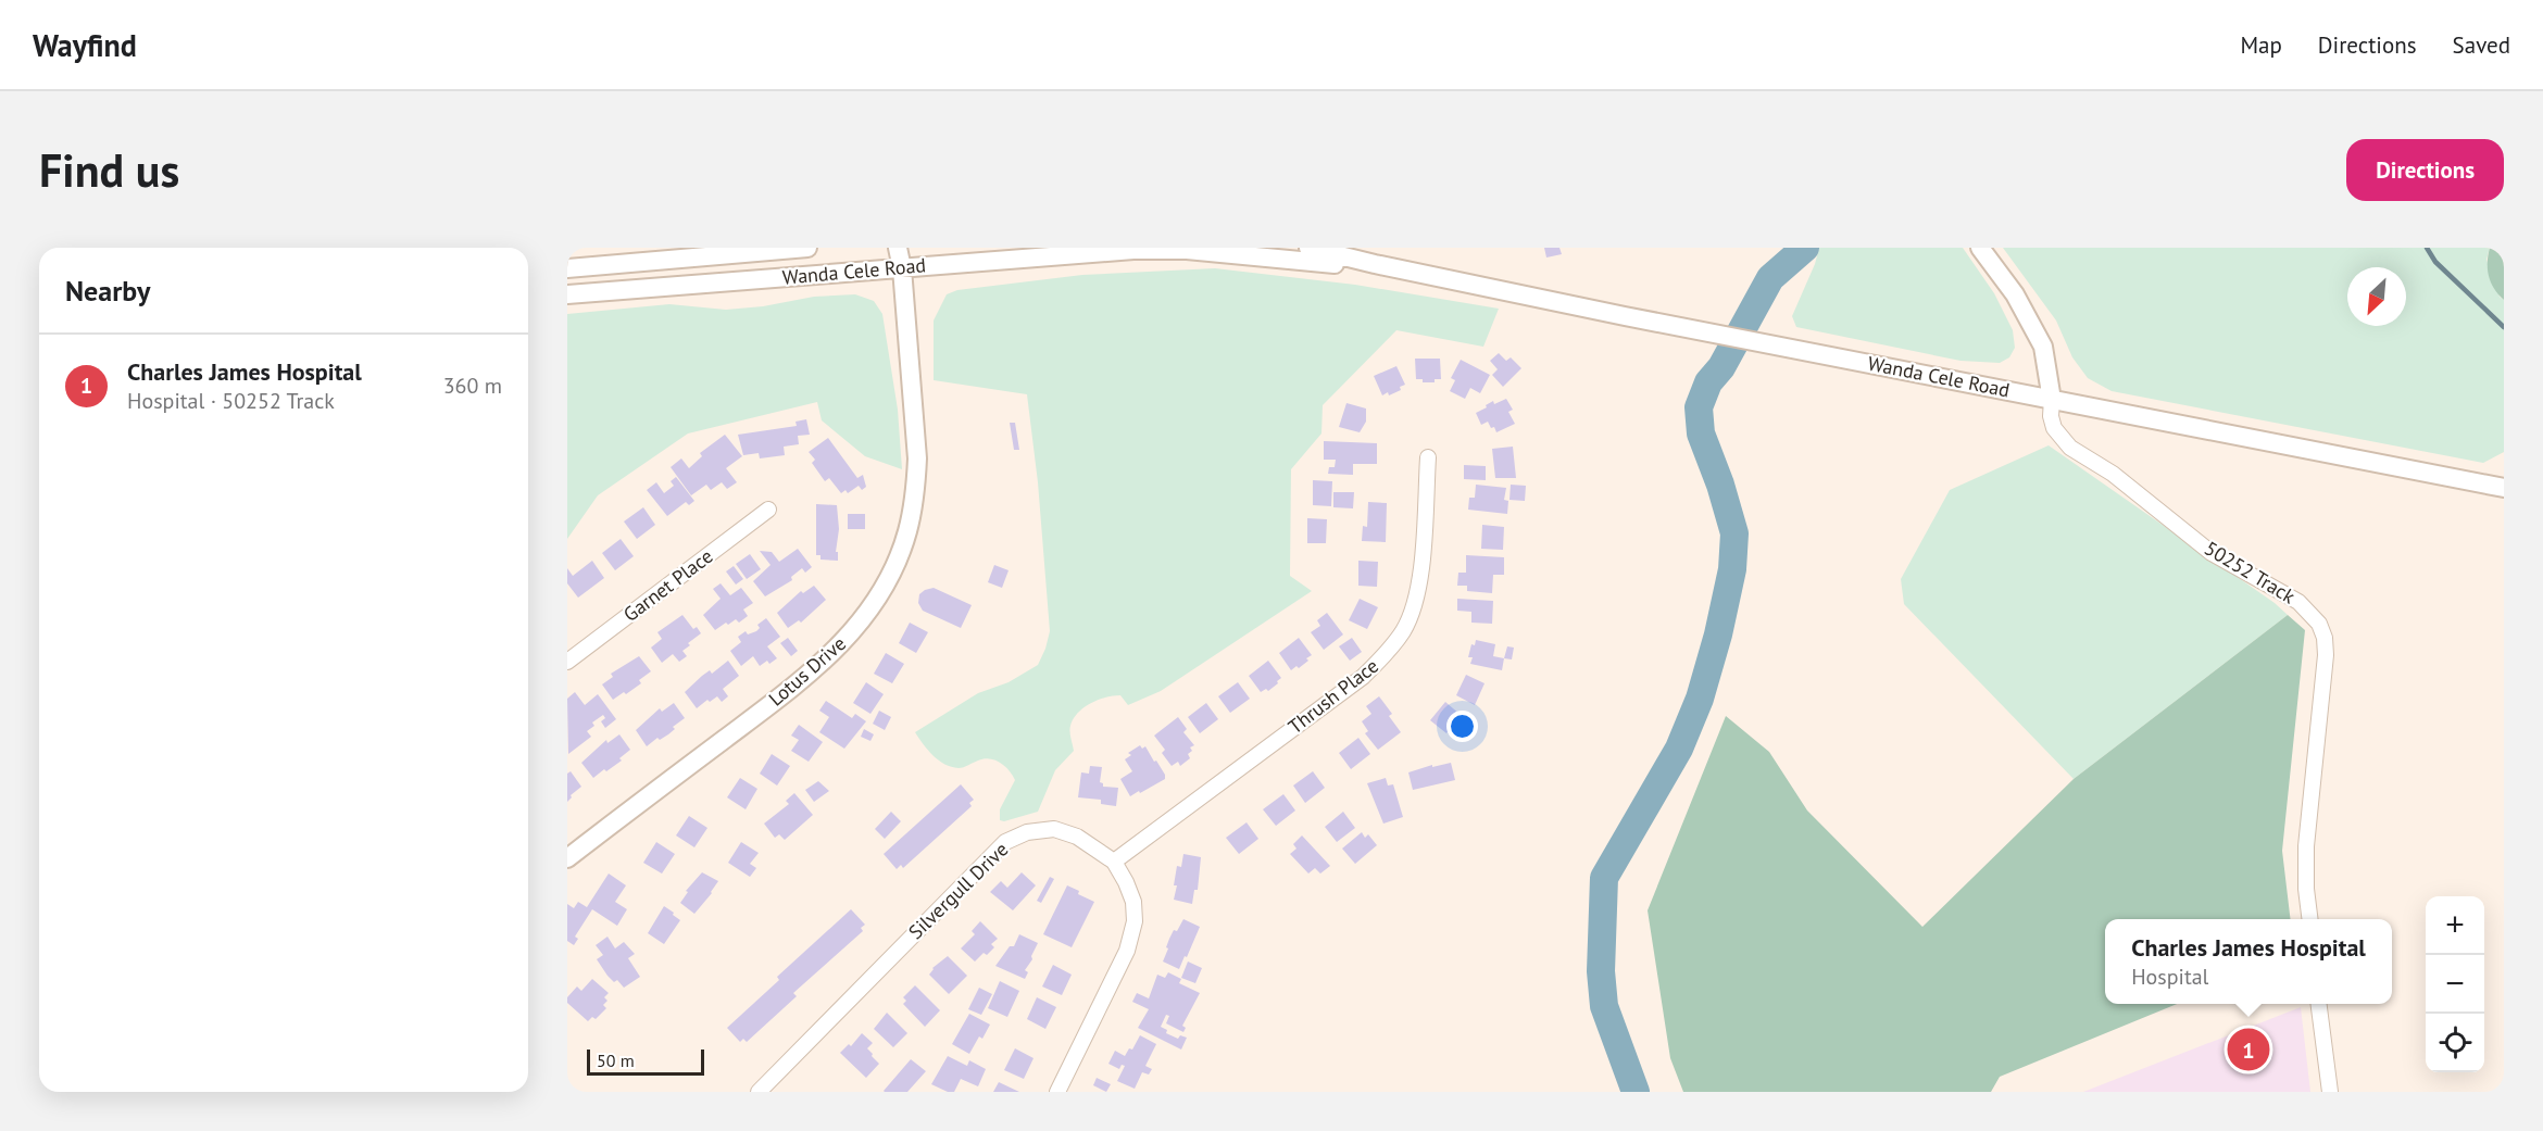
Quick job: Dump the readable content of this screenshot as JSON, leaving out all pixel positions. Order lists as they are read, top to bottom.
{
  "streets": {
    "street": [
      "Wanda Cele Road",
      "50252 Track",
      "Garnet Place",
      "Lotus Drive",
      "Thrush Place",
      "Silvergull Drive"
    ]
  },
  "crossings": [
    ["Wanda Cele Road", "50252 Track"],
    ["Wanda Cele Road", "Lotus Drive"],
    ["Thrush Place", "Silvergull Drive"]
  ],
  "scale_bar": "50 m",
  "north": "bottom left",
  "page": {
    "header": "Wayfind",
    "nav": ["Map", "Directions", "Saved"],
    "buttons": "Directions",
    "title": "Find us",
    "heading": "Nearby",
    "list": [
      {
        "mark": "1",
        "name": "Charles James Hospital",
        "note": "Hospital · 50252 Track",
        "value": "360 m"
      }
    ],
    "map_buttons": ["+", "−"],
    "popup": ["Charles James Hospital", "Hospital"],
    "pins": "1",
    "scale": "50 m"
  }
}
